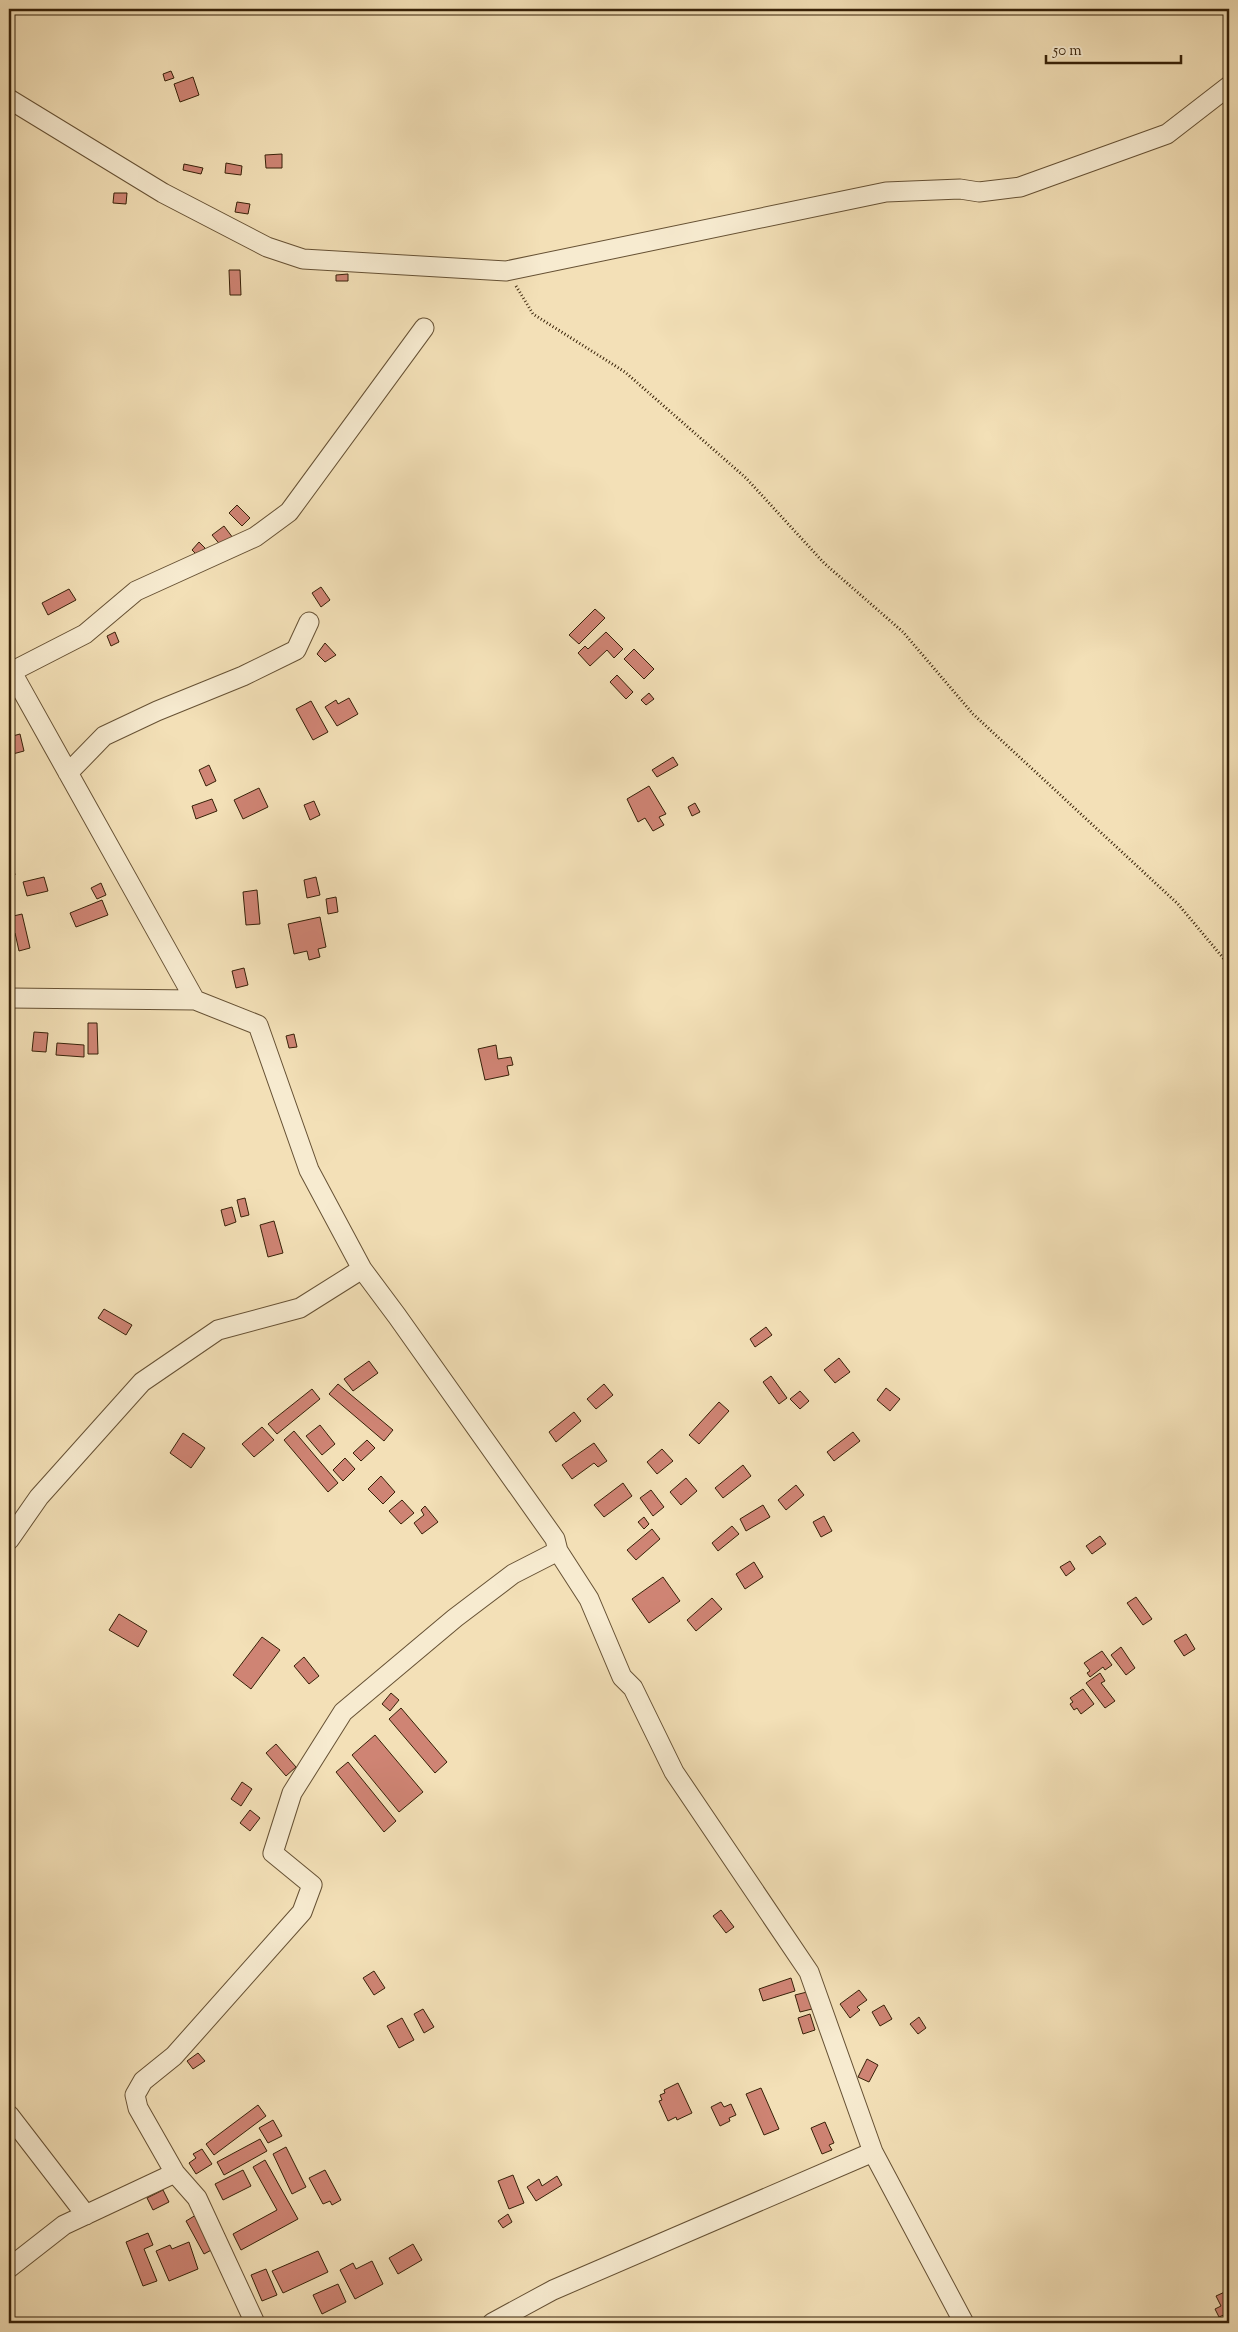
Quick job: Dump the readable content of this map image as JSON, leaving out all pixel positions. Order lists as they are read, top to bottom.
{
  "scale_bar": "50 m"
}
